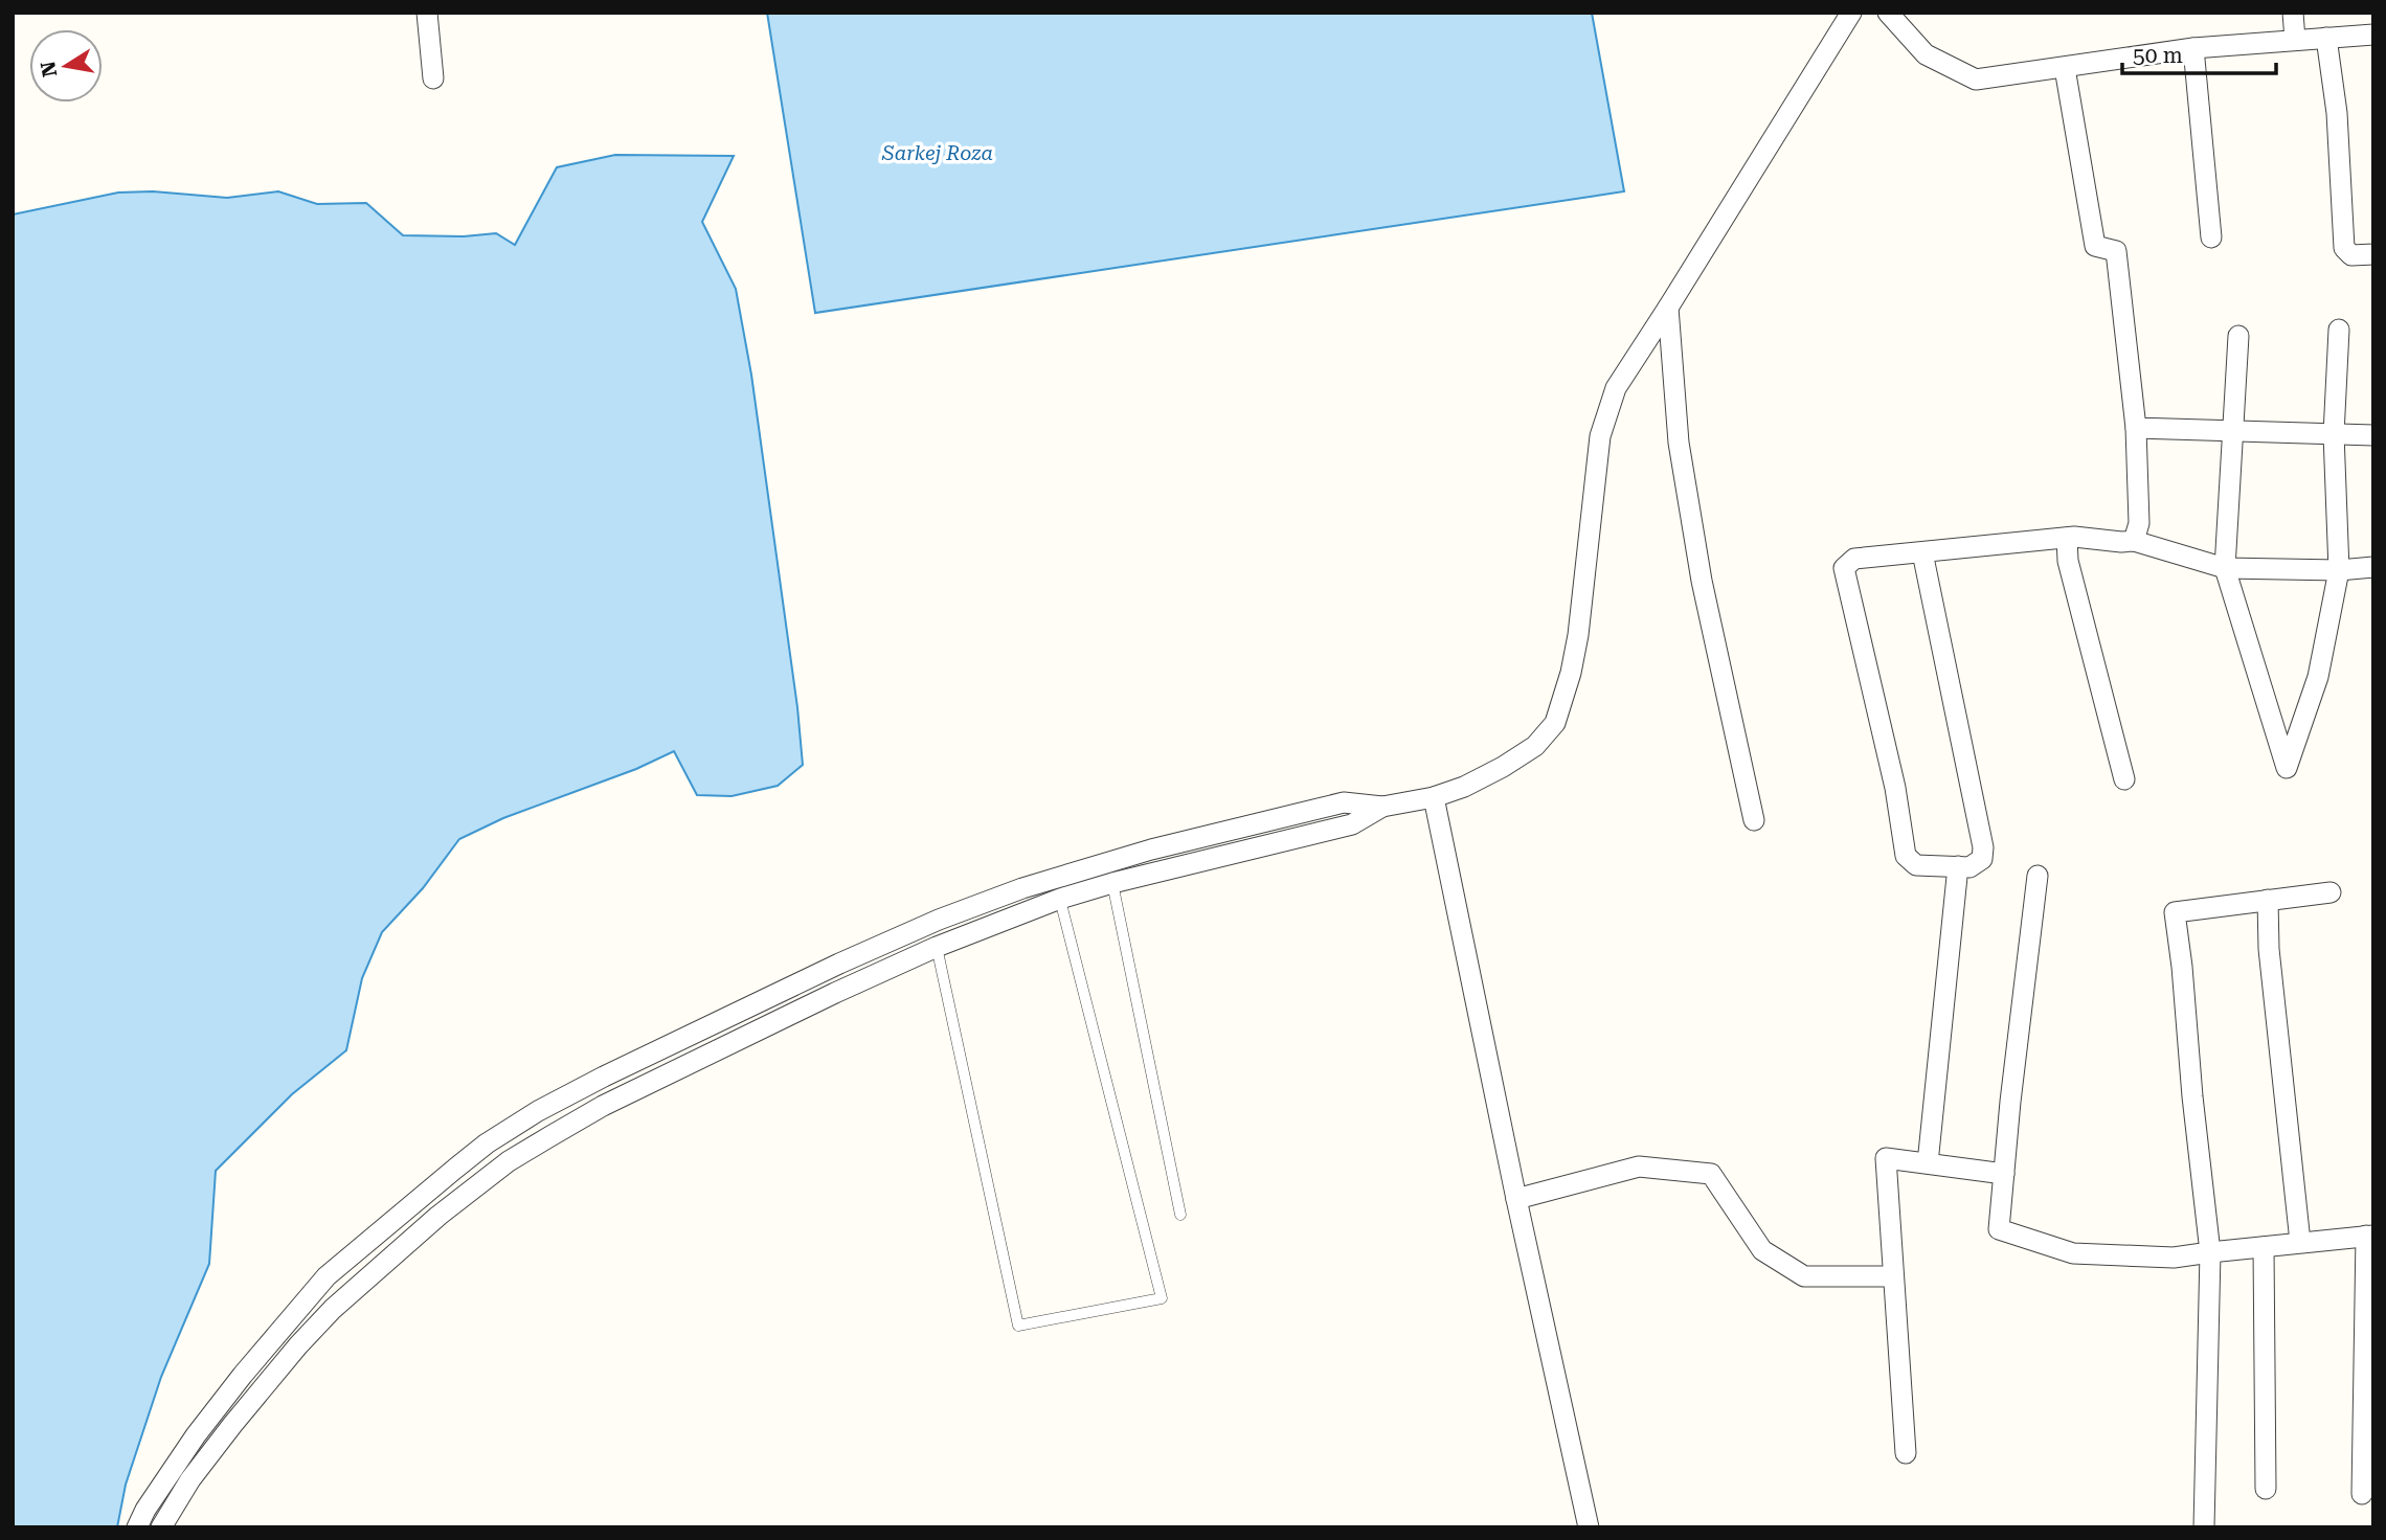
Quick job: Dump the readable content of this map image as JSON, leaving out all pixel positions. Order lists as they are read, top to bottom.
{
  "water": ["Sarkej Roza"],
  "scale_bar": "50 m",
  "north": "left"
}
